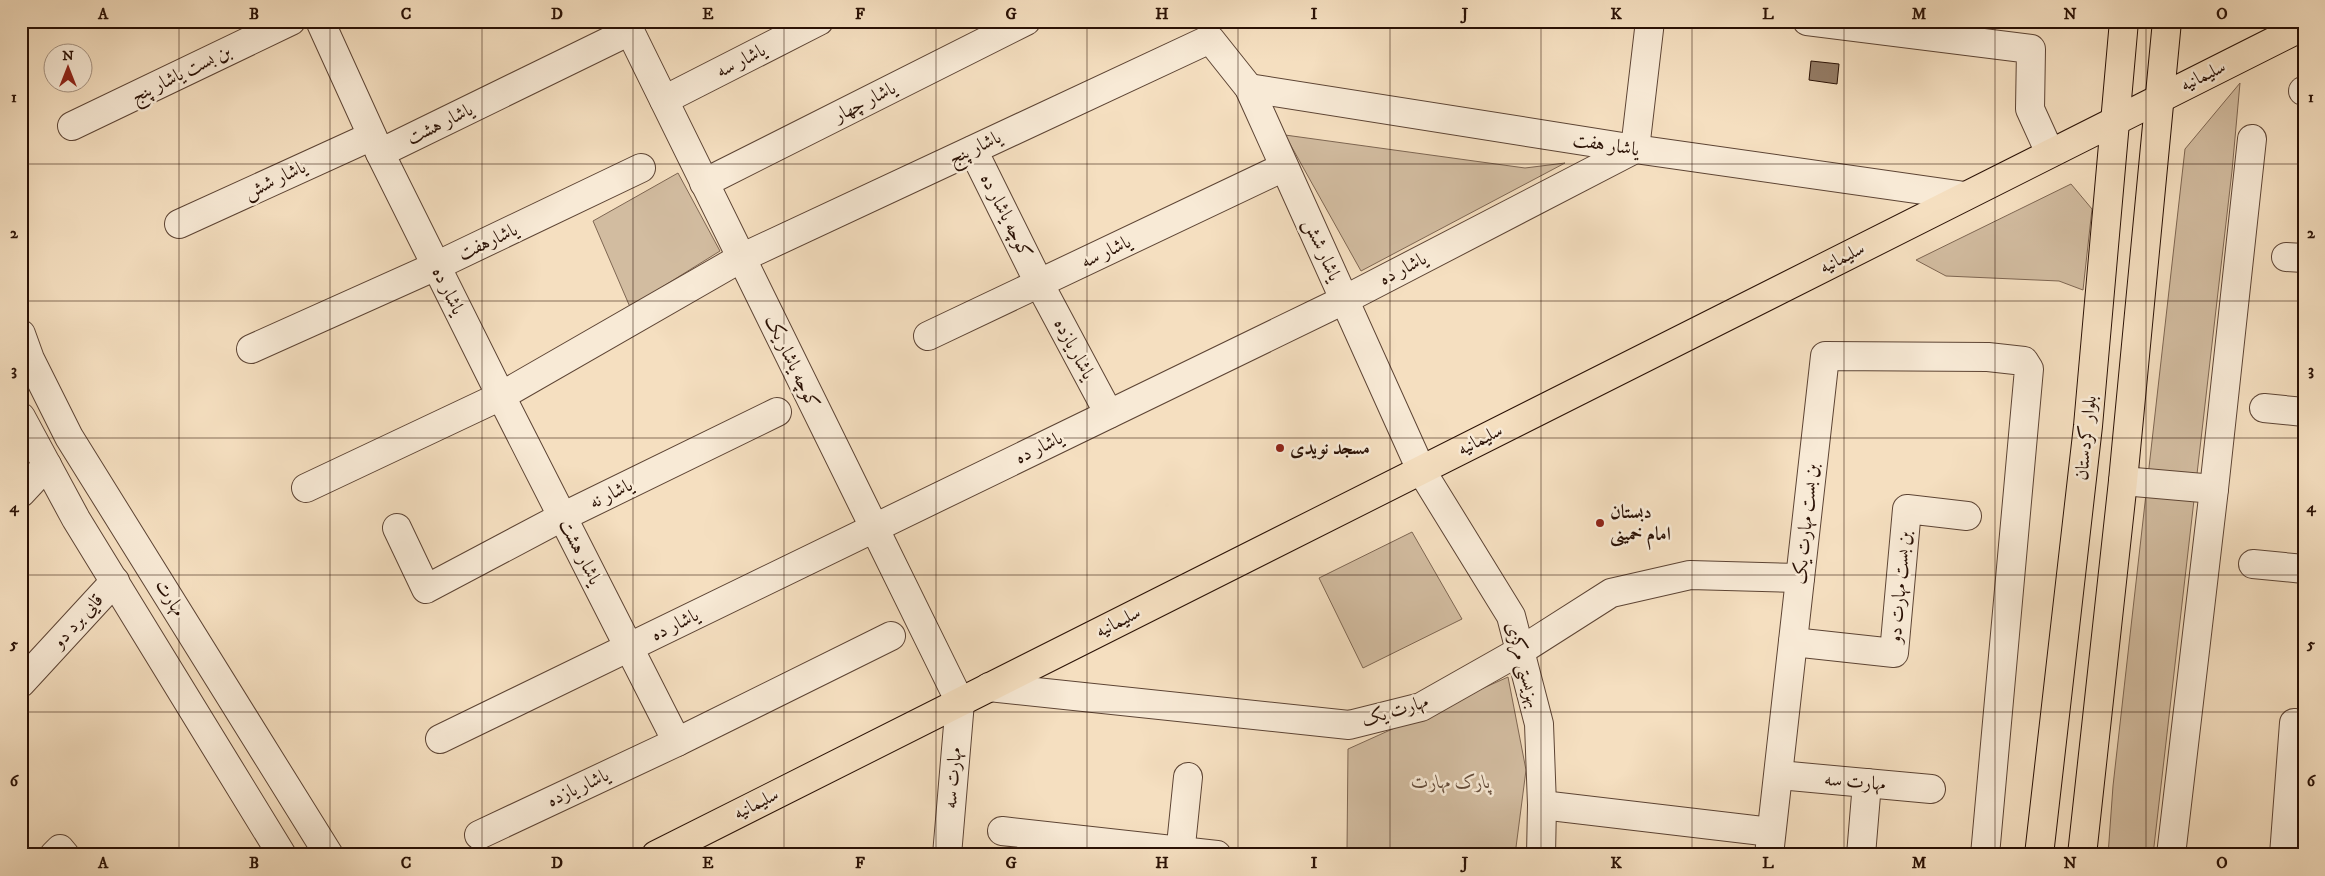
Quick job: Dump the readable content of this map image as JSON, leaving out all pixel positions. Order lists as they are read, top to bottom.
{
  "streets": {
    "main road": ["سلیمانیه", "بلوار کردستان"],
    "street": [
      "یاشار سه",
      "بن بست یاشار پنج",
      "یاشار چهار",
      "یاشار هشت",
      "یاشار هفت",
      "یاشار پنج",
      "یاشار شش",
      "کوچه یاشار ده",
      "یاشارهفت",
      "یاشار ده",
      "یاشار یازده",
      "کوچه یاشار یک",
      "یاشار نه",
      "بن بست مهارت یک",
      "بن بست مهارت دو",
      "مهارت",
      "قایی برد دو",
      "بهزیستی مرکزی",
      "مهارت یک",
      "مهارت سه"
    ]
  },
  "crossings": [
    ["یاشار سه", "یاشار شش"],
    ["یاشار سه", "کوچه یاشار ده"],
    ["یاشار سه", "یاشار یازده"],
    ["یاشار سه", "کوچه یاشار یک"],
    ["سلیمانیه", "یاشار هفت"],
    ["سلیمانیه", "یاشار شش"],
    ["سلیمانیه", "کوچه یاشار یک"],
    ["سلیمانیه", "بلوار کردستان"],
    ["سلیمانیه", "بهزیستی مرکزی"],
    ["سلیمانیه", "مهارت یک"],
    ["سلیمانیه", "مهارت سه"],
    ["یاشار چهار", "کوچه یاشار یک"],
    ["یاشار هشت", "یاشار شش"],
    ["یاشار هشت", "یاشار ده"],
    ["یاشار هشت", "یاشار یازده"],
    ["یاشار هشت", "کوچه یاشار یک"],
    ["یاشار هشت", "یاشار نه"],
    ["یاشار هفت", "یاشار شش"],
    ["یاشار هفت", "یاشار ده"],
    ["یاشار پنج", "یاشار شش"],
    ["یاشار پنج", "کوچه یاشار ده"],
    ["یاشار پنج", "کوچه یاشار یک"],
    ["یاشار شش", "یاشار ده"],
    ["یاشار شش", "بهزیستی مرکزی"],
    ["کوچه یاشار ده", "یاشار یازده"],
    ["یاشارهفت", "یاشار ده"],
    ["یاشار ده", "یاشار یازده"],
    ["یاشار ده", "کوچه یاشار یک"],
    ["کوچه یاشار یک", "مهارت سه"],
    ["بن بست مهارت یک", "بن بست مهارت دو"],
    ["بن بست مهارت یک", "مهارت یک"],
    ["بن بست مهارت یک", "مهارت سه"],
    ["مهارت", "قایی برد دو"],
    ["بهزیستی مرکزی", "مهارت یک"]
  ],
  "parks": ["پارک مهارت"],
  "places": ["مسجد نویدی", "دبستان امام خمینی"],
  "north": "top",
  "grid": {
    "columns": [
      "A",
      "B",
      "C",
      "D",
      "E",
      "F",
      "G",
      "H",
      "I",
      "J",
      "K",
      "L",
      "M",
      "N",
      "O"
    ],
    "rows": [
      "1",
      "2",
      "3",
      "4",
      "5",
      "6"
    ]
  }
}
